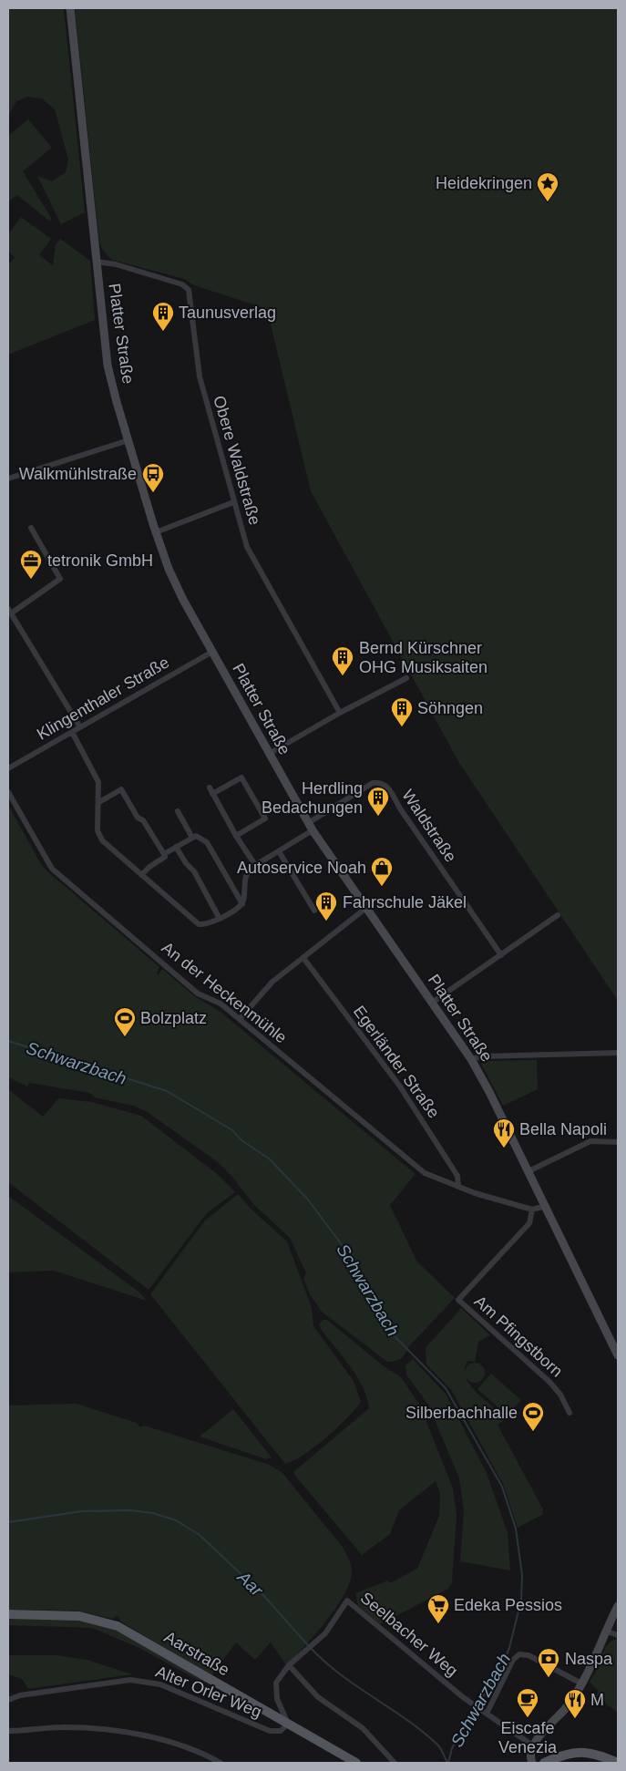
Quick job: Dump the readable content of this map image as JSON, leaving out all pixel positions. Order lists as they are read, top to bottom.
{
  "streets": {
    "main road": ["Platter Straße", "Aarstraße"],
    "street": [
      "Obere Waldstraße",
      "Klingenthaler Straße",
      "Waldstraße",
      "An der Heckenmühle",
      "Egerländer Straße",
      "Am Pfingstborn",
      "Seelbacher Weg",
      "Alter Orler Weg"
    ]
  },
  "crossings": [
    ["Platter Straße", "Obere Waldstraße"],
    ["Platter Straße", "Klingenthaler Straße"],
    ["Platter Straße", "Waldstraße"],
    ["An der Heckenmühle", "Egerländer Straße"],
    ["An der Heckenmühle", "Am Pfingstborn"],
    ["Seelbacher Weg", "Aarstraße"],
    ["Seelbacher Weg", "Alter Orler Weg"],
    ["Aarstraße", "Alter Orler Weg"]
  ],
  "water": ["Schwarzbach", "Aar"],
  "places": {
    "place": ["Heidekringen"],
    "building": [
      "Taunusverlag",
      "Bernd Kürschner OHG Musiksaiten",
      "Söhngen",
      "Herdling Bedachungen",
      "Fahrschule Jäkel"
    ],
    "bus stop": ["Walkmühlstraße"],
    "office": ["tetronik GmbH"],
    "shop": ["Autoservice Noah"],
    "sports": ["Bolzplatz", "Silberbachhalle"],
    "restaurant": ["Bella Napoli", "M"],
    "supermarket": ["Edeka Pessios"],
    "bank": ["Naspa"],
    "cafe": ["Eiscafe Venezia"]
  }
}
